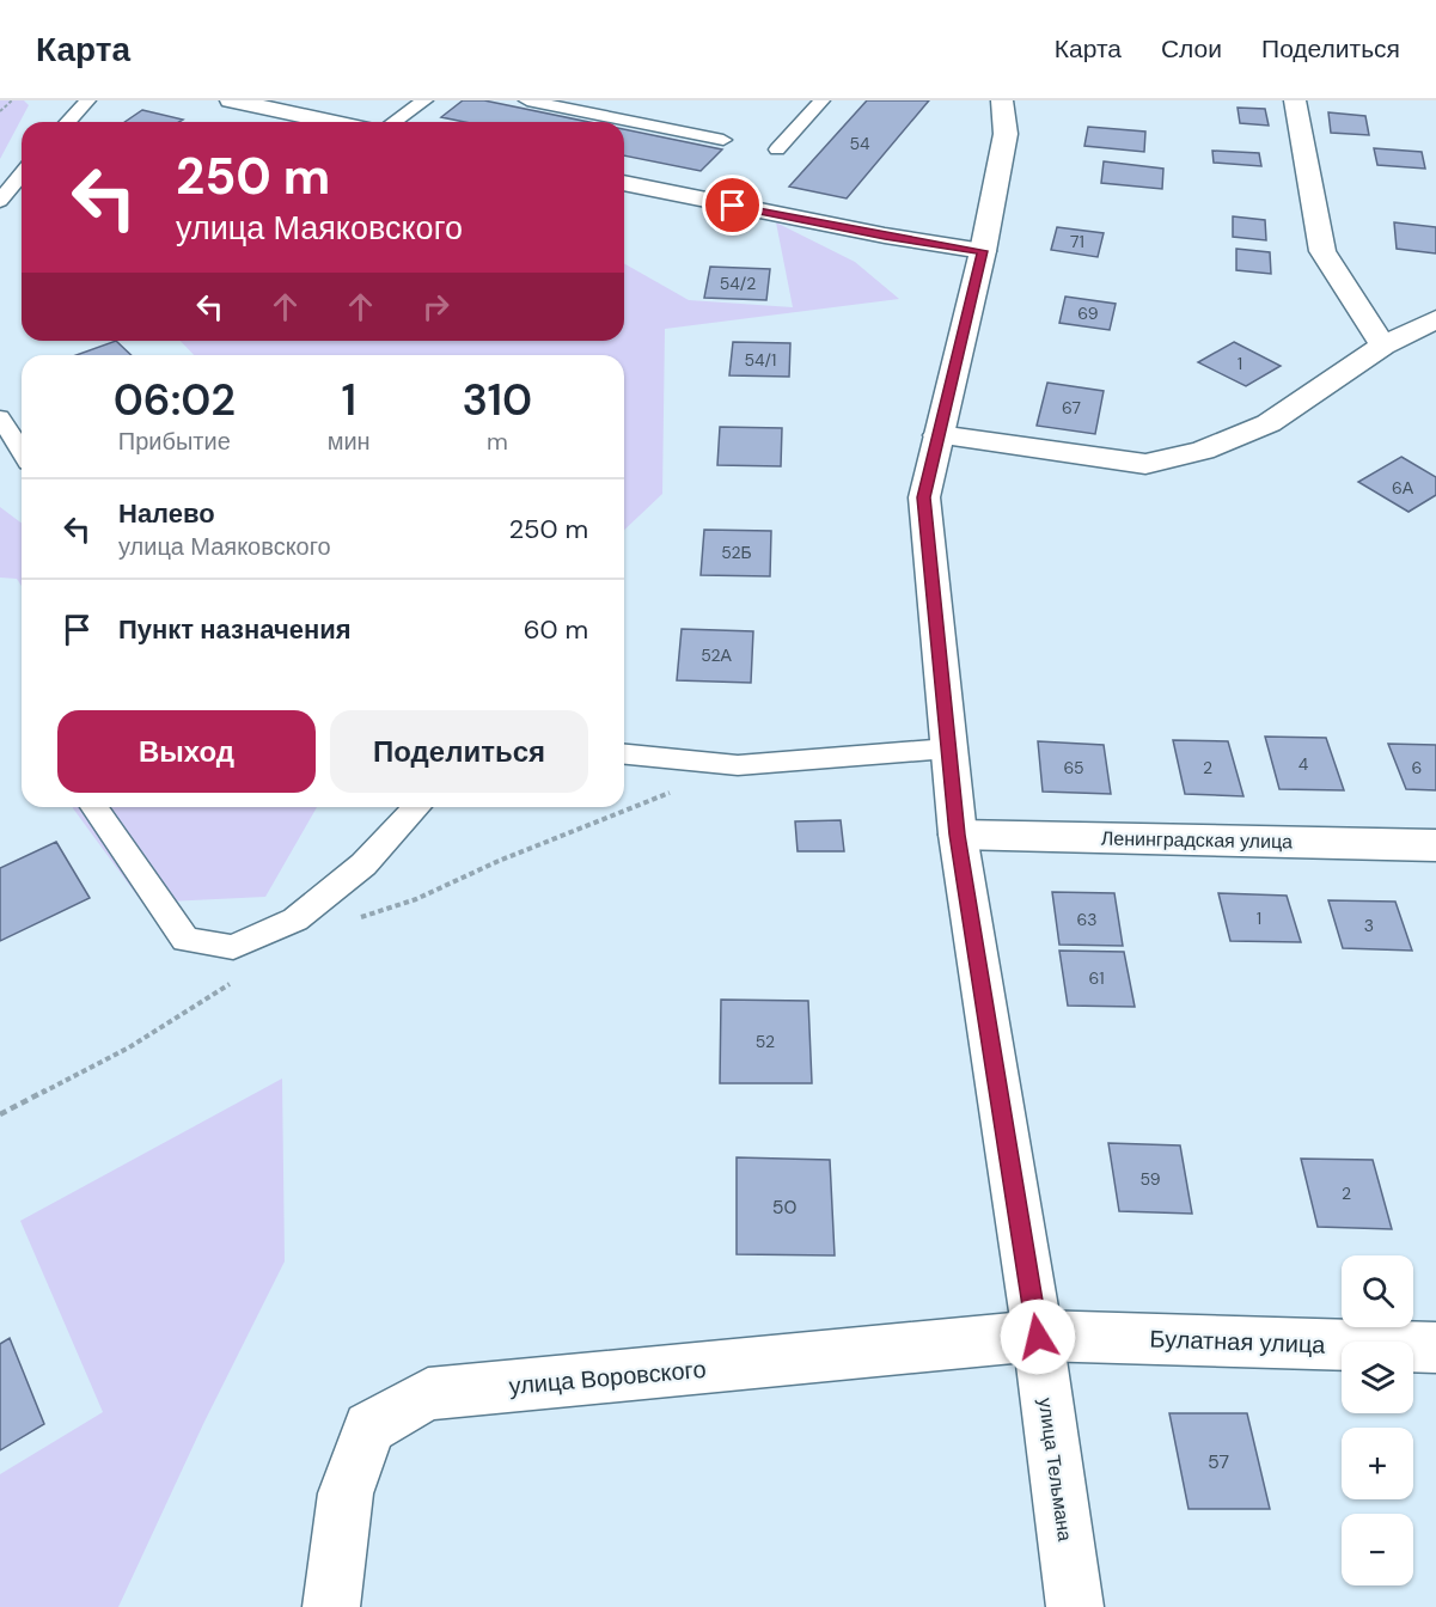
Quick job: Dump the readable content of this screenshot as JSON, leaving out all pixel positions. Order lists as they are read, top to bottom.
{
  "streets": {
    "street": [
      "Ленинградская улица",
      "Булатная улица",
      "улица Воровского",
      "улица Тельмана"
    ]
  },
  "crossings": [
    ["Ленинградская улица", "улица Тельмана"],
    ["Булатная улица", "улица Воровского"],
    ["Булатная улица", "улица Тельмана"],
    ["улица Воровского", "улица Тельмана"]
  ],
  "house_numbers": [
    "54",
    "71",
    "54/2",
    "69",
    "54/1",
    "1",
    "67",
    "6А",
    "52Б",
    "52А",
    "4",
    "65",
    "2",
    "6",
    "1",
    "63",
    "3",
    "61",
    "52",
    "59",
    "2",
    "50",
    "57"
  ],
  "page": {
    "header": "Карта",
    "nav": ["Карта", "Слои", "Поделиться"],
    "turn": ["250 m", "улица Маяковского"],
    "eta": [
      "06:02",
      "Прибытие",
      "1",
      "мин",
      "310",
      "m"
    ],
    "list": [
      {
        "name": "Налево",
        "note": "улица Маяковского",
        "value": "250 m"
      },
      {
        "name": "Пункт назначения",
        "value": "60 m"
      }
    ],
    "buttons": ["Выход", "Поделиться"],
    "map_buttons": ["+", "−"]
  }
}
